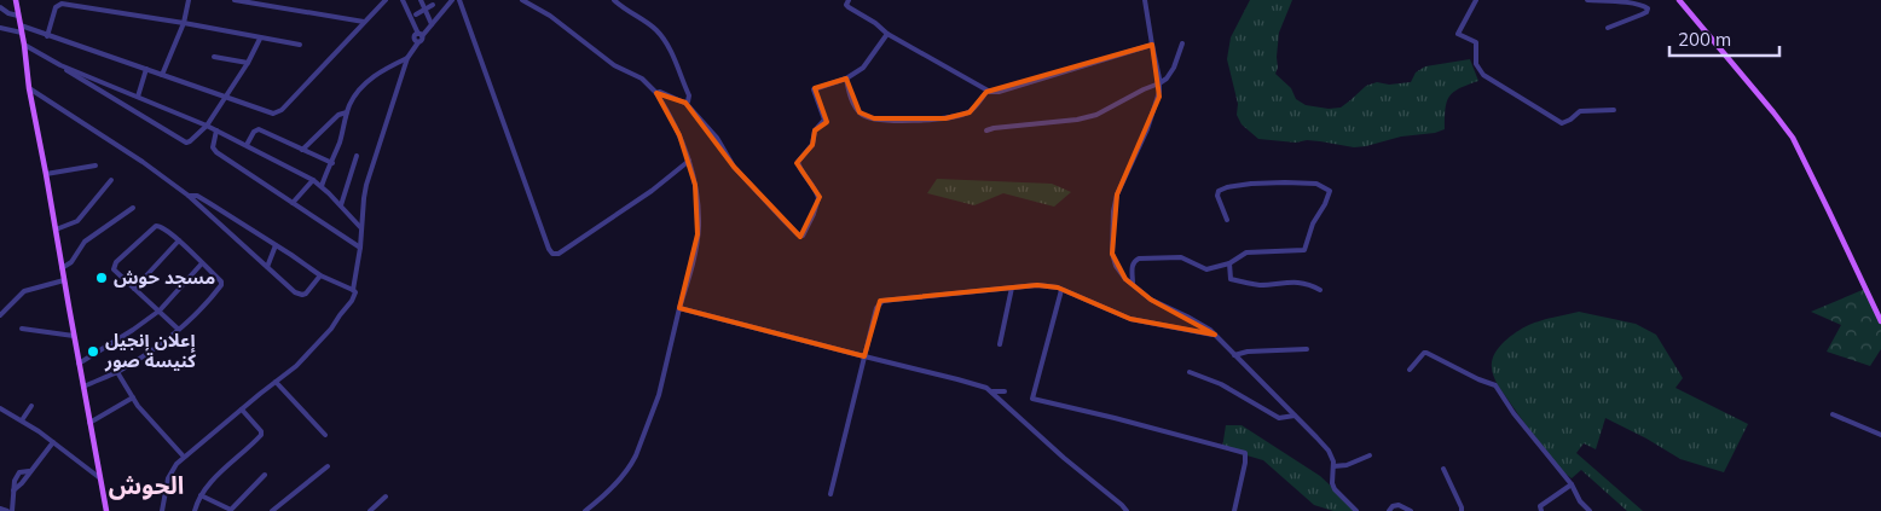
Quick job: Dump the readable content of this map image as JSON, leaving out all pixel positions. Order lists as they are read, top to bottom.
{
  "districts": ["الحوش"],
  "places": ["مسجد حوش", "إعلان إنجيل كنيسة صور"],
  "scale_bar": "200 m"
}
